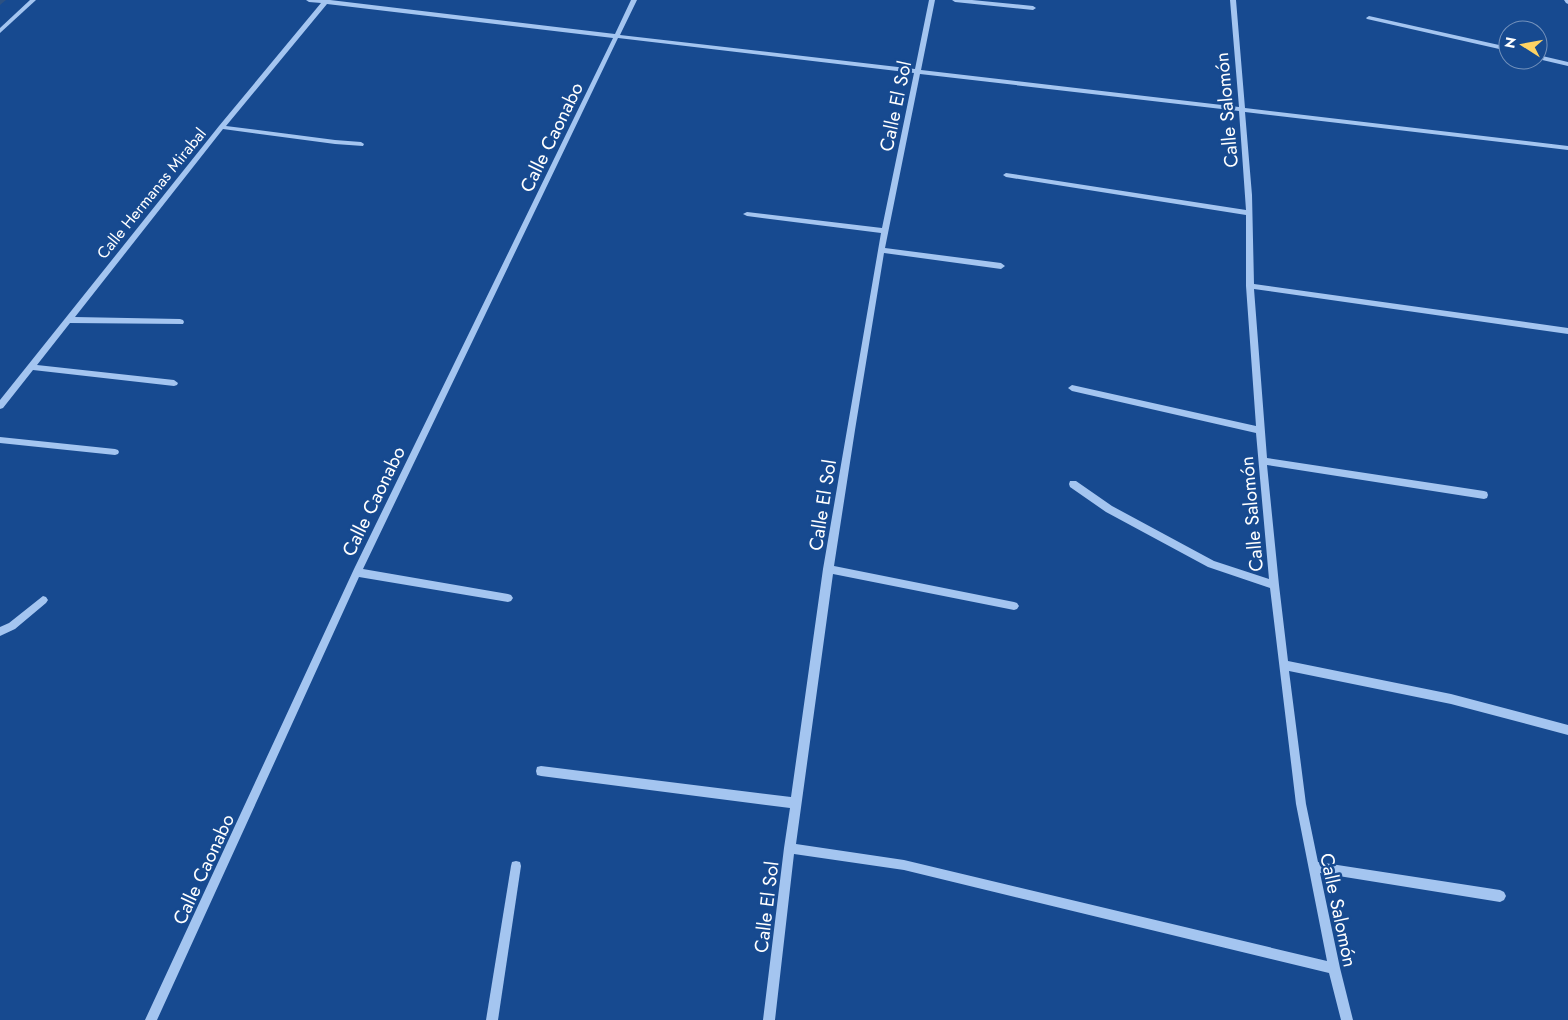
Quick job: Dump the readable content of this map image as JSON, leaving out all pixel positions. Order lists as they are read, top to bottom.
{
  "streets": {
    "street": [
      "Calle El Sol",
      "Calle Salomón",
      "Calle Caonabo",
      "Calle Hermanas Mirabal"
    ]
  },
  "north": "left"
}
